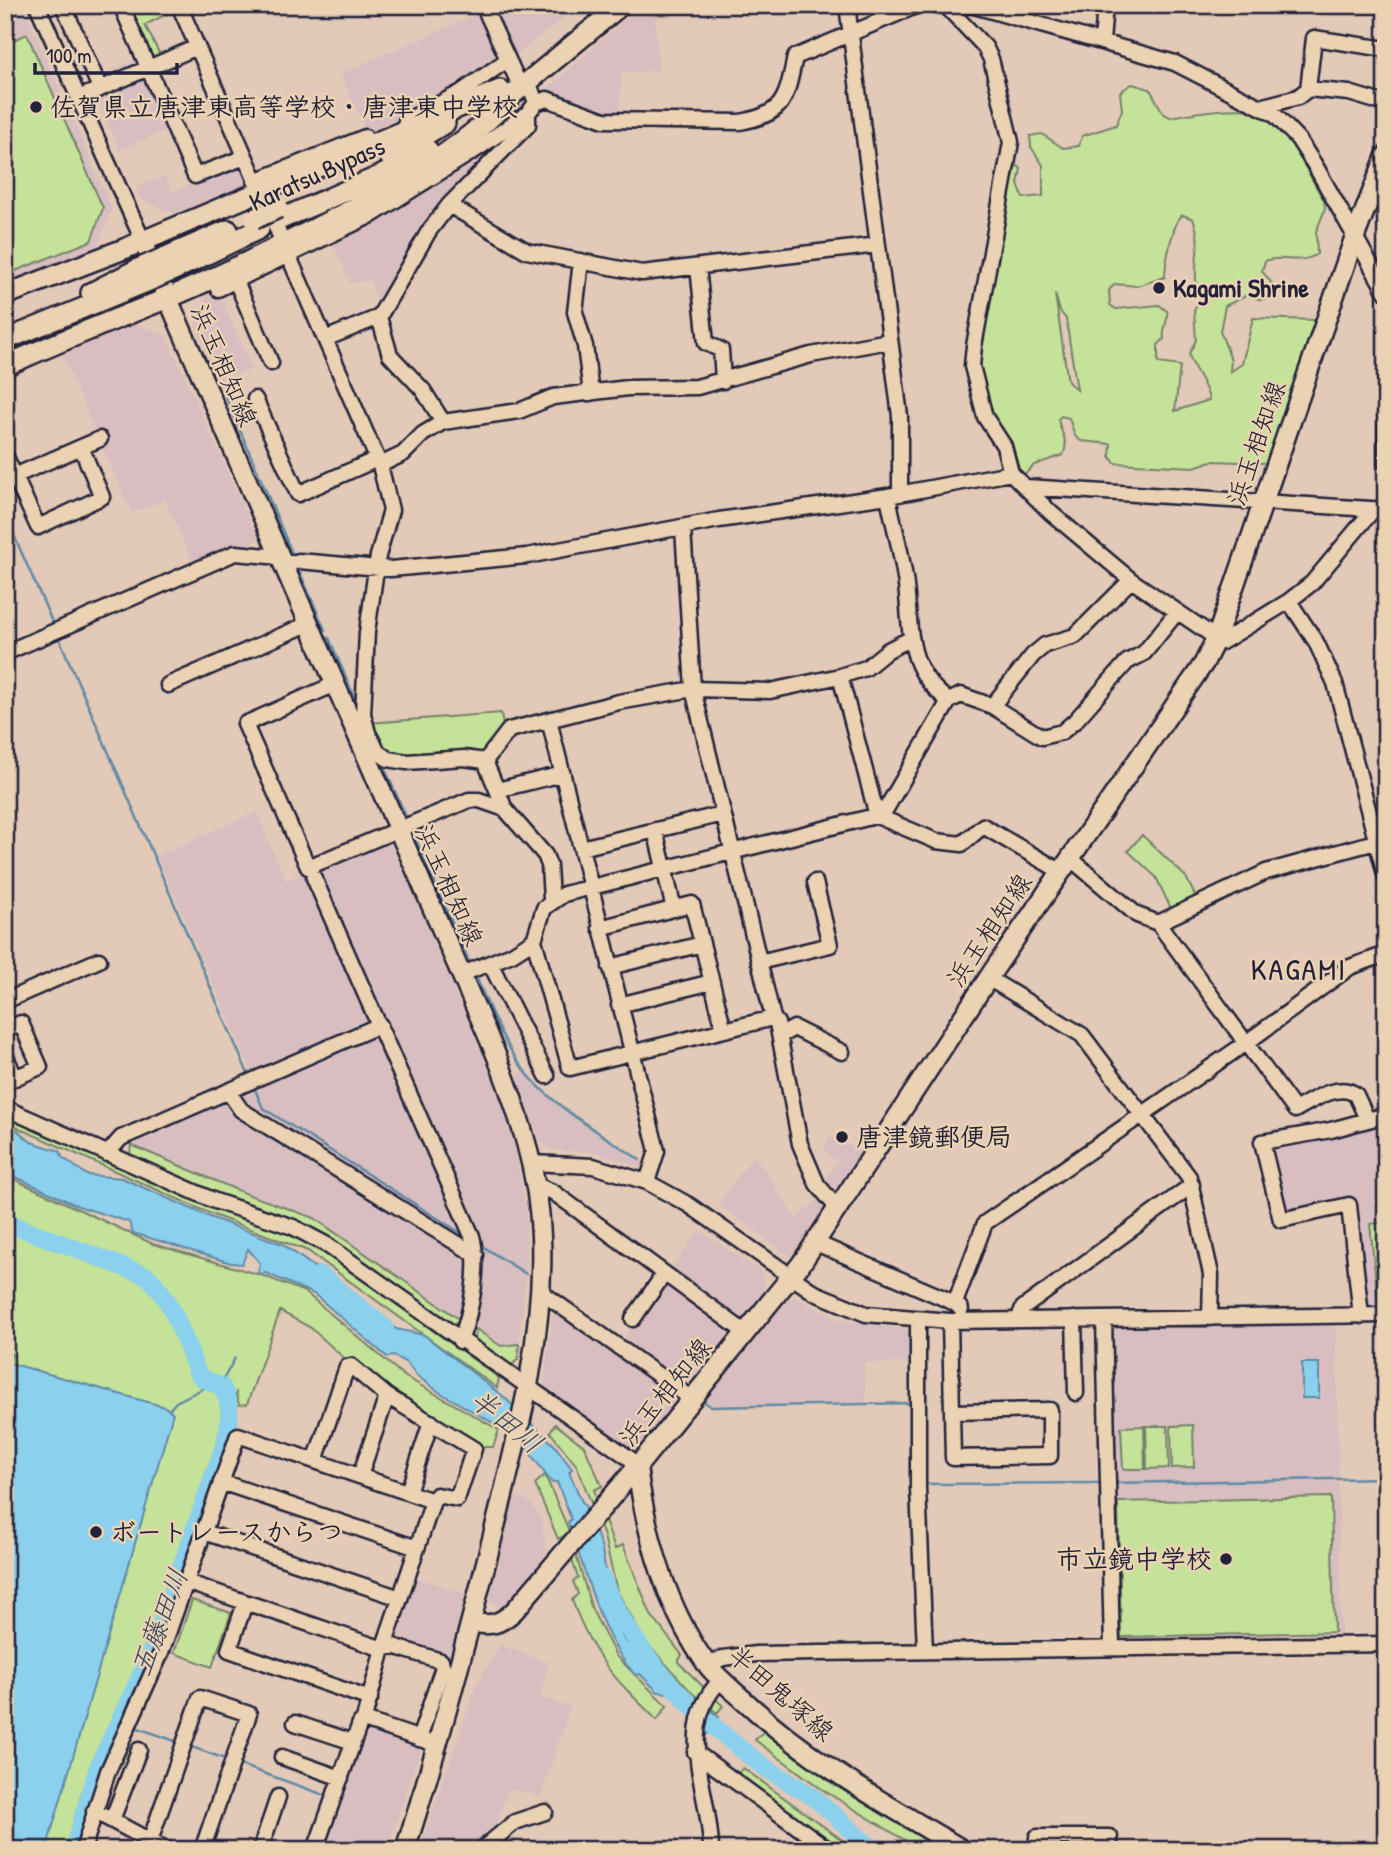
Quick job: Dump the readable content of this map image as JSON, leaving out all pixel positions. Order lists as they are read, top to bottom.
{
  "streets": {
    "highway": ["Karatsu Bypass"],
    "main road": ["浜玉相知線", "半田鬼塚線"]
  },
  "crossings": [
    ["浜玉相知線", "半田鬼塚線"]
  ],
  "districts": ["KAGAMI"],
  "water": ["半田川", "五藤田川"],
  "places": [
    "佐賀県立唐津東高等学校・唐津東中学校",
    "Kagami Shrine",
    "唐津鏡郵便局",
    "ボートレースからつ",
    "市立鏡中学校"
  ],
  "scale_bar": "100 m"
}
